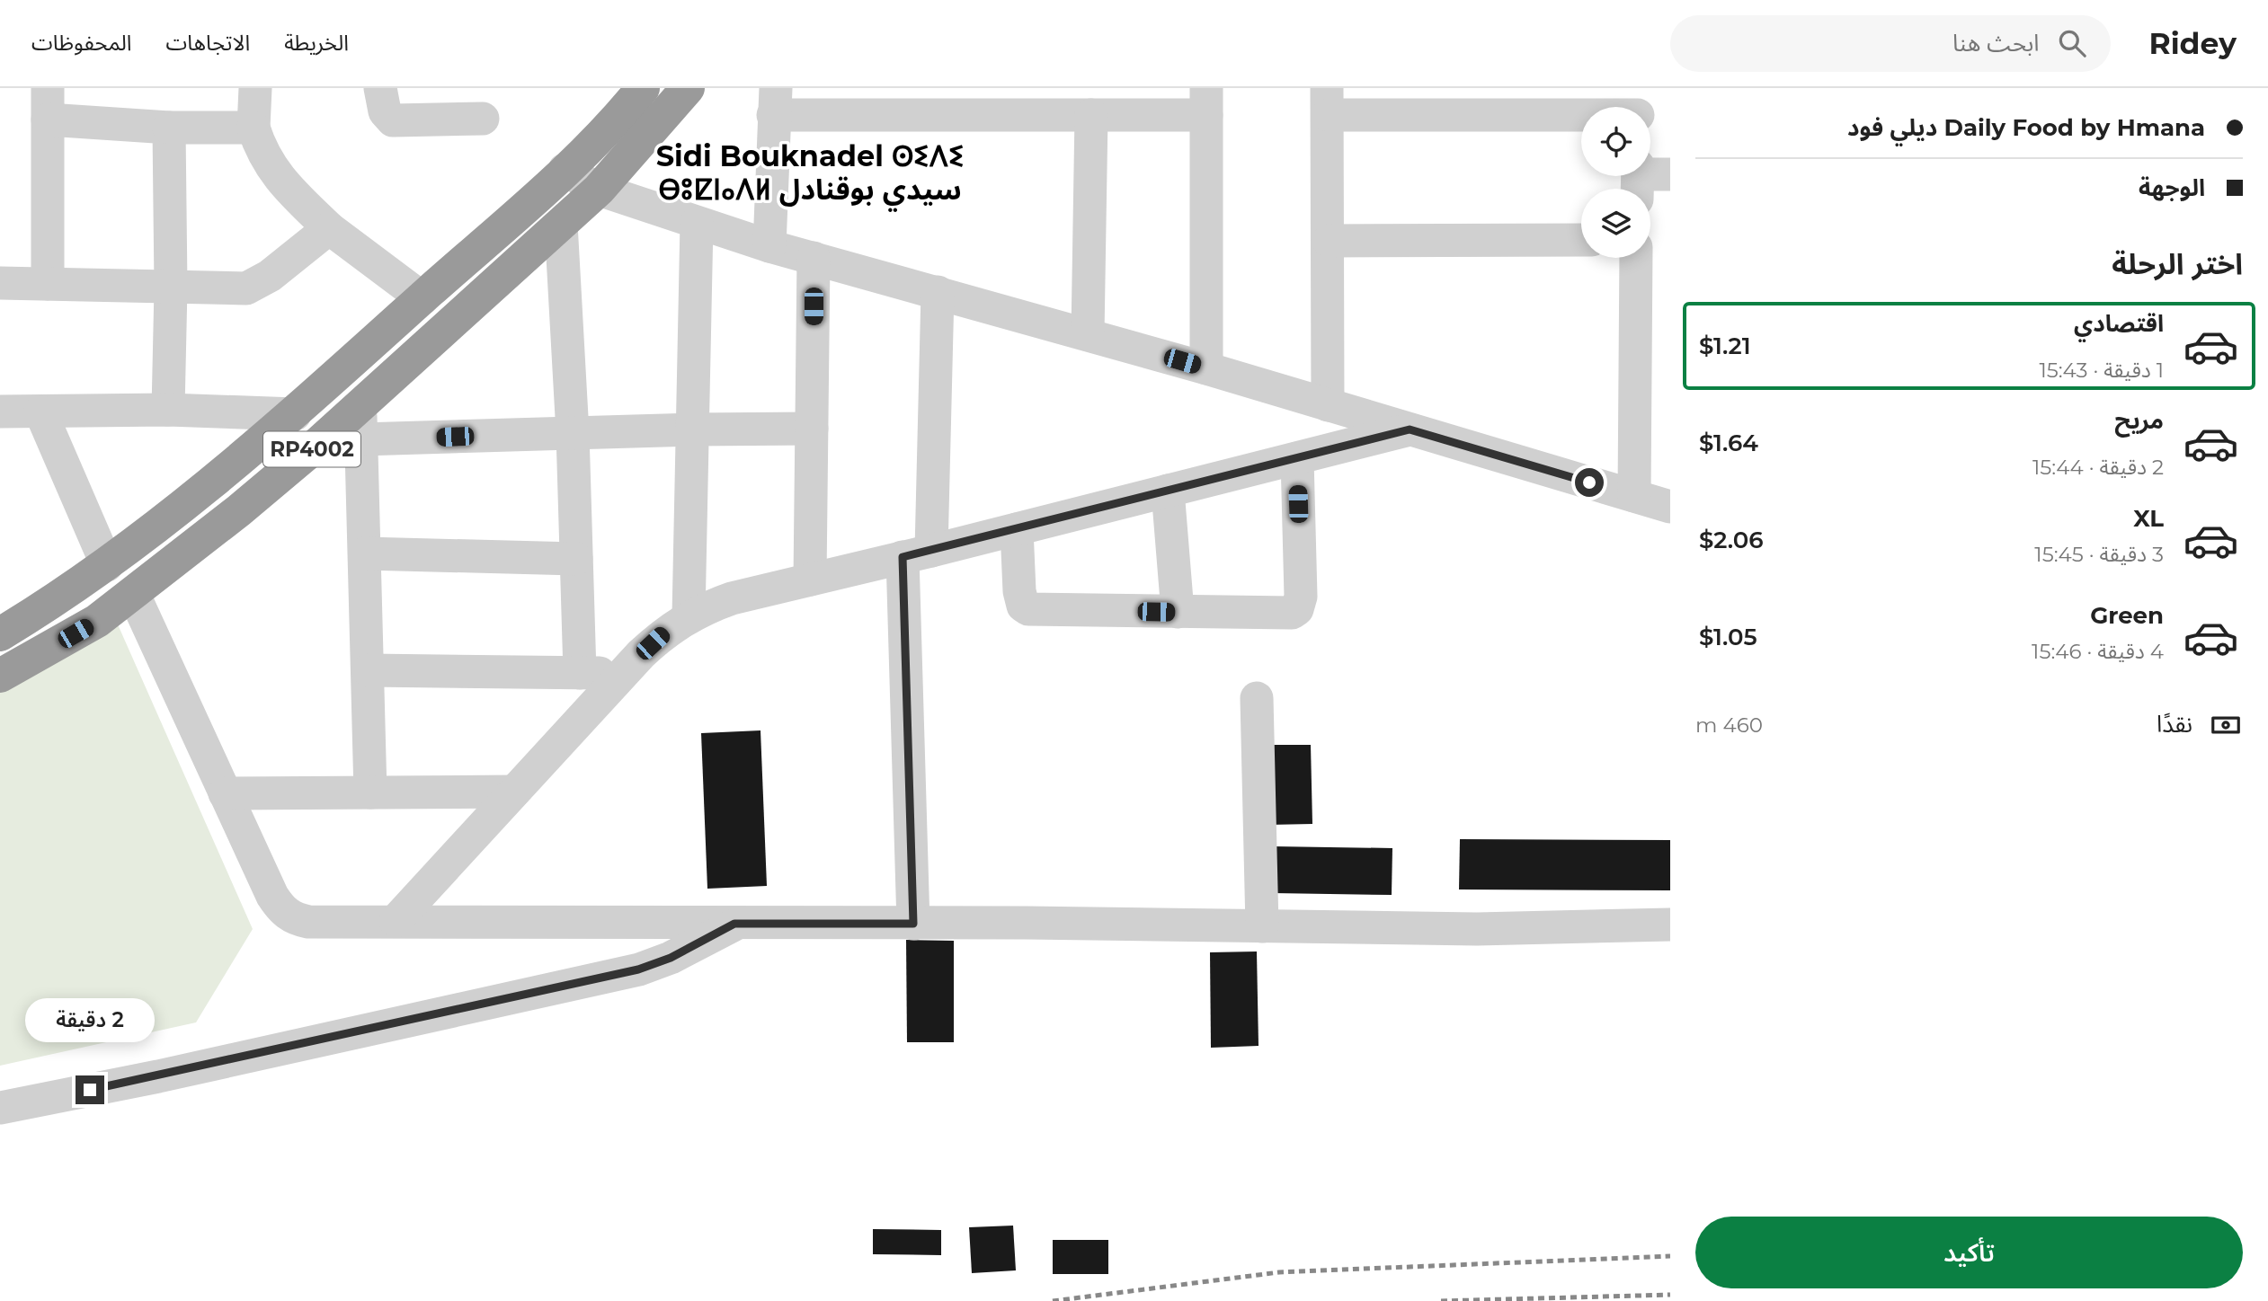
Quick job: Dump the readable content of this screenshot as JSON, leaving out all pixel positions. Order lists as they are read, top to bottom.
{
  "streets": {
    "highway": ["RP4002"]
  },
  "districts": ["Sidi Bouknadel ⵙⵉⴷⵉ ⴱⵓⵇⵏⴰⴷⵍ سيدي بوقنادل"],
  "page": {
    "header": "Ridey",
    "search": "ابحث هنا",
    "nav": ["الخريطة", "الاتجاهات", "المحفوظات"],
    "banner": ["Daily Food by Hmana ديلي فود", "الوجهة"],
    "heading": "اختر الرحلة",
    "list": [
      {
        "name": "اقتصادي",
        "note": "1 دقيقة · 15:43",
        "value": "$1.21"
      },
      {
        "name": "مريح",
        "note": "2 دقيقة · 15:44",
        "value": "$1.64"
      },
      {
        "name": "XL",
        "note": "3 دقيقة · 15:45",
        "value": "$2.06"
      },
      {
        "name": "Green",
        "note": "4 دقيقة · 15:46",
        "value": "$1.05"
      }
    ],
    "pay": ["نقدًا", "460 m"],
    "bubble": "2 دقيقة",
    "buttons": "تأكيد"
  }
}
